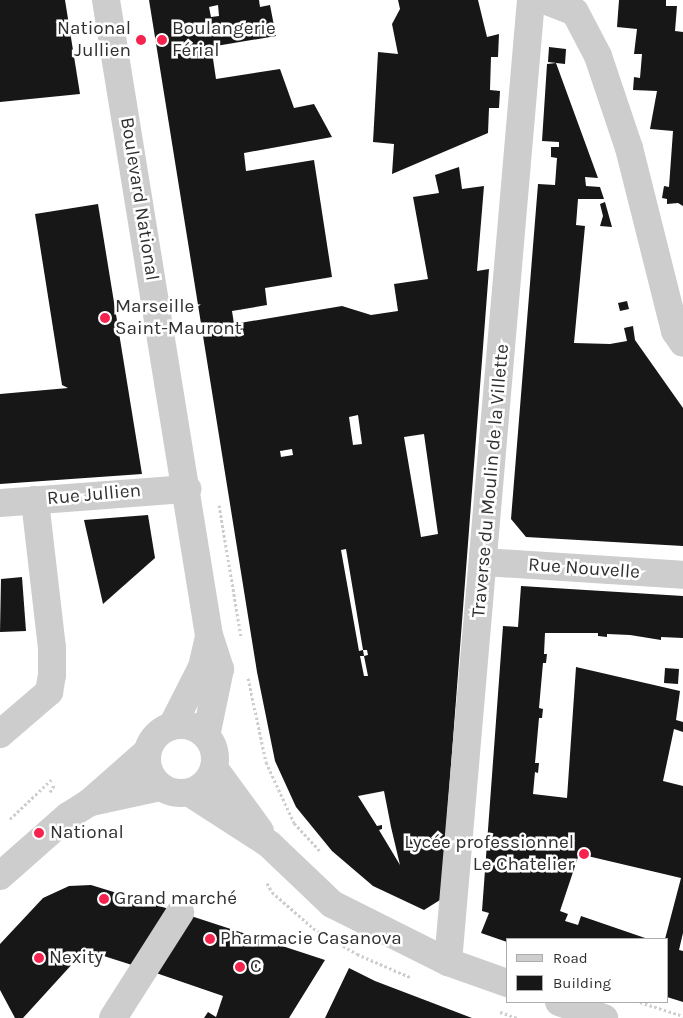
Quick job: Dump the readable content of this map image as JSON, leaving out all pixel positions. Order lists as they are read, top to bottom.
{
  "streets": {
    "street": [
      "Boulevard National",
      "Traverse du Moulin de la Villette",
      "Rue Jullien",
      "Rue Nouvelle"
    ]
  },
  "crossings": [
    ["Boulevard National", "Rue Jullien"],
    ["Traverse du Moulin de la Villette", "Rue Nouvelle"]
  ],
  "places": [
    "National Jullien",
    "Boulangerie Férial",
    "Marseille Saint-Mauront",
    "National",
    "Lycée professionnel Le Chatelier",
    "Grand marché",
    "Pharmacie Casanova",
    "Nexity",
    "C"
  ],
  "legend": ["Road", "Building"]
}
